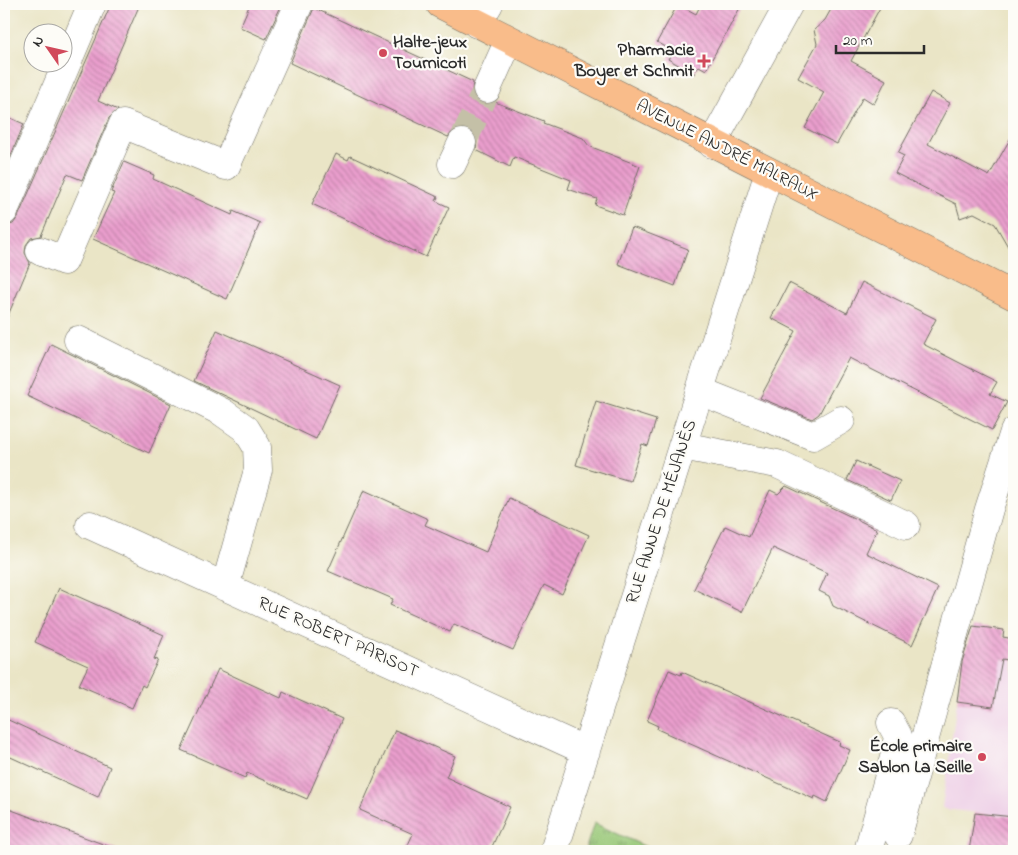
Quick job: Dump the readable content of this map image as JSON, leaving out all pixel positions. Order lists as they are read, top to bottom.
{
  "streets": {
    "main road": ["AVENUE ANDRÉ MALRAUX"],
    "street": ["RUE ANNE DE MÉJANÈS", "RUE ROBERT PARISOT"]
  },
  "crossings": [
    ["AVENUE ANDRÉ MALRAUX", "RUE ANNE DE MÉJANÈS"],
    ["RUE ANNE DE MÉJANÈS", "RUE ROBERT PARISOT"]
  ],
  "places": {
    "other": ["Halte-jeux Tournicoti", "École primaire Sablon La Seille"],
    "health": ["Pharmacie Boyer et Schmit"]
  },
  "scale_bar": "20 m",
  "north": "top left"
}
